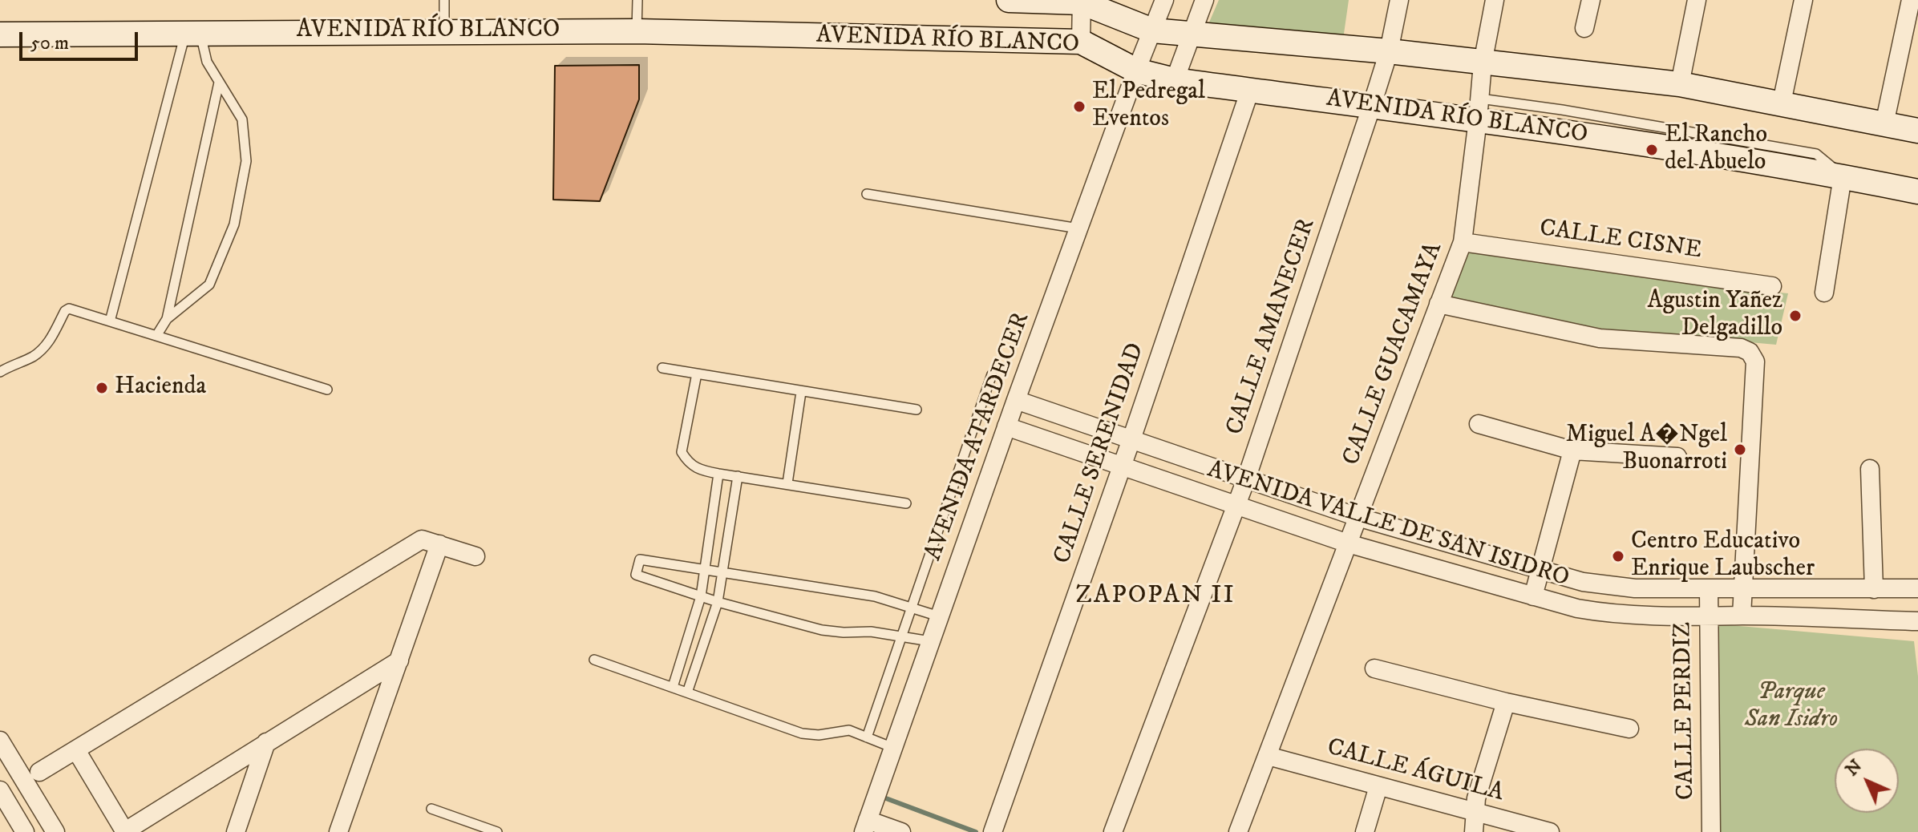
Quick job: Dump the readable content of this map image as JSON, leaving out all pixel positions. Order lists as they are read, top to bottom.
{
  "streets": {
    "street": [
      "AVENIDA RÍO BLANCO",
      "CALLE CISNE",
      "CALLE AMANECER",
      "CALLE GUACAMAYA",
      "AVENIDA ATARDECER",
      "CALLE SERENIDAD",
      "AVENIDA VALLE DE SAN ISIDRO",
      "CALLE PERDIZ",
      "CALLE ÁGUILA"
    ]
  },
  "crossings": [
    ["AVENIDA RÍO BLANCO", "CALLE AMANECER"],
    ["AVENIDA RÍO BLANCO", "CALLE GUACAMAYA"],
    ["AVENIDA RÍO BLANCO", "AVENIDA ATARDECER"],
    ["AVENIDA RÍO BLANCO", "CALLE SERENIDAD"],
    ["CALLE CISNE", "CALLE GUACAMAYA"],
    ["CALLE AMANECER", "AVENIDA VALLE DE SAN ISIDRO"],
    ["CALLE GUACAMAYA", "AVENIDA VALLE DE SAN ISIDRO"],
    ["CALLE GUACAMAYA", "CALLE ÁGUILA"],
    ["AVENIDA ATARDECER", "AVENIDA VALLE DE SAN ISIDRO"],
    ["CALLE SERENIDAD", "AVENIDA VALLE DE SAN ISIDRO"],
    ["AVENIDA VALLE DE SAN ISIDRO", "CALLE PERDIZ"]
  ],
  "districts": ["ZAPOPAN II"],
  "parks": ["Parque San Isidro"],
  "places": [
    "El Pedregal Eventos",
    "El Rancho del Abuelo",
    "Agustin Yañez Delgadillo",
    "Hacienda",
    "Miguel A�Ngel Buonarroti",
    "Centro Educativo Enrique Laubscher"
  ],
  "scale_bar": "50 m",
  "north": "top left"
}
